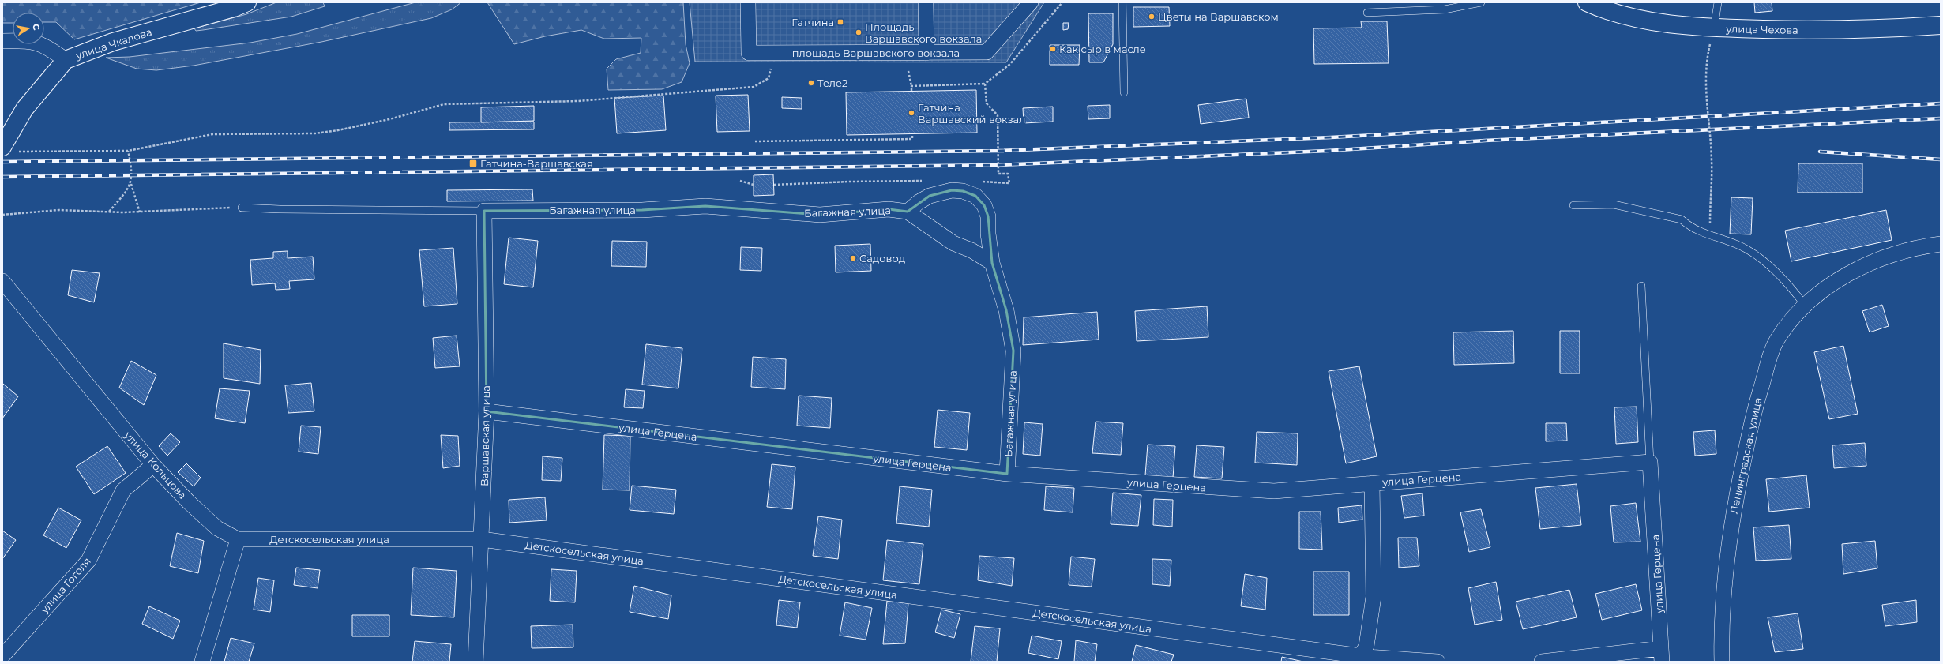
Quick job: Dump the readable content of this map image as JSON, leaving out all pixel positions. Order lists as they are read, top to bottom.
{
  "streets": {
    "street": [
      "улица Чехова",
      "улица Чкалова",
      "площадь Варшавского вокзала",
      "Багажная улица",
      "улица Герцена",
      "Варшавская улица",
      "Ленинградская улица",
      "улица Кольцова",
      "Детскосельская улица",
      "улица Гоголя"
    ]
  },
  "crossings": [
    ["Багажная улица", "улица Герцена"],
    ["Багажная улица", "Варшавская улица"],
    ["улица Герцена", "Варшавская улица"],
    ["Варшавская улица", "Детскосельская улица"],
    ["улица Кольцова", "Детскосельская улица"],
    ["улица Кольцова", "улица Гоголя"]
  ],
  "places": {
    "other": [
      "Цветы на Варшавском",
      "Площадь Варшавского вокзала",
      "Как сыр в масле",
      "Теле2",
      "Гатчина Варшавский вокзал",
      "Садовод"
    ],
    "transit": ["Гатчина", "Гатчина-Варшавская"]
  },
  "north": "right"
}
